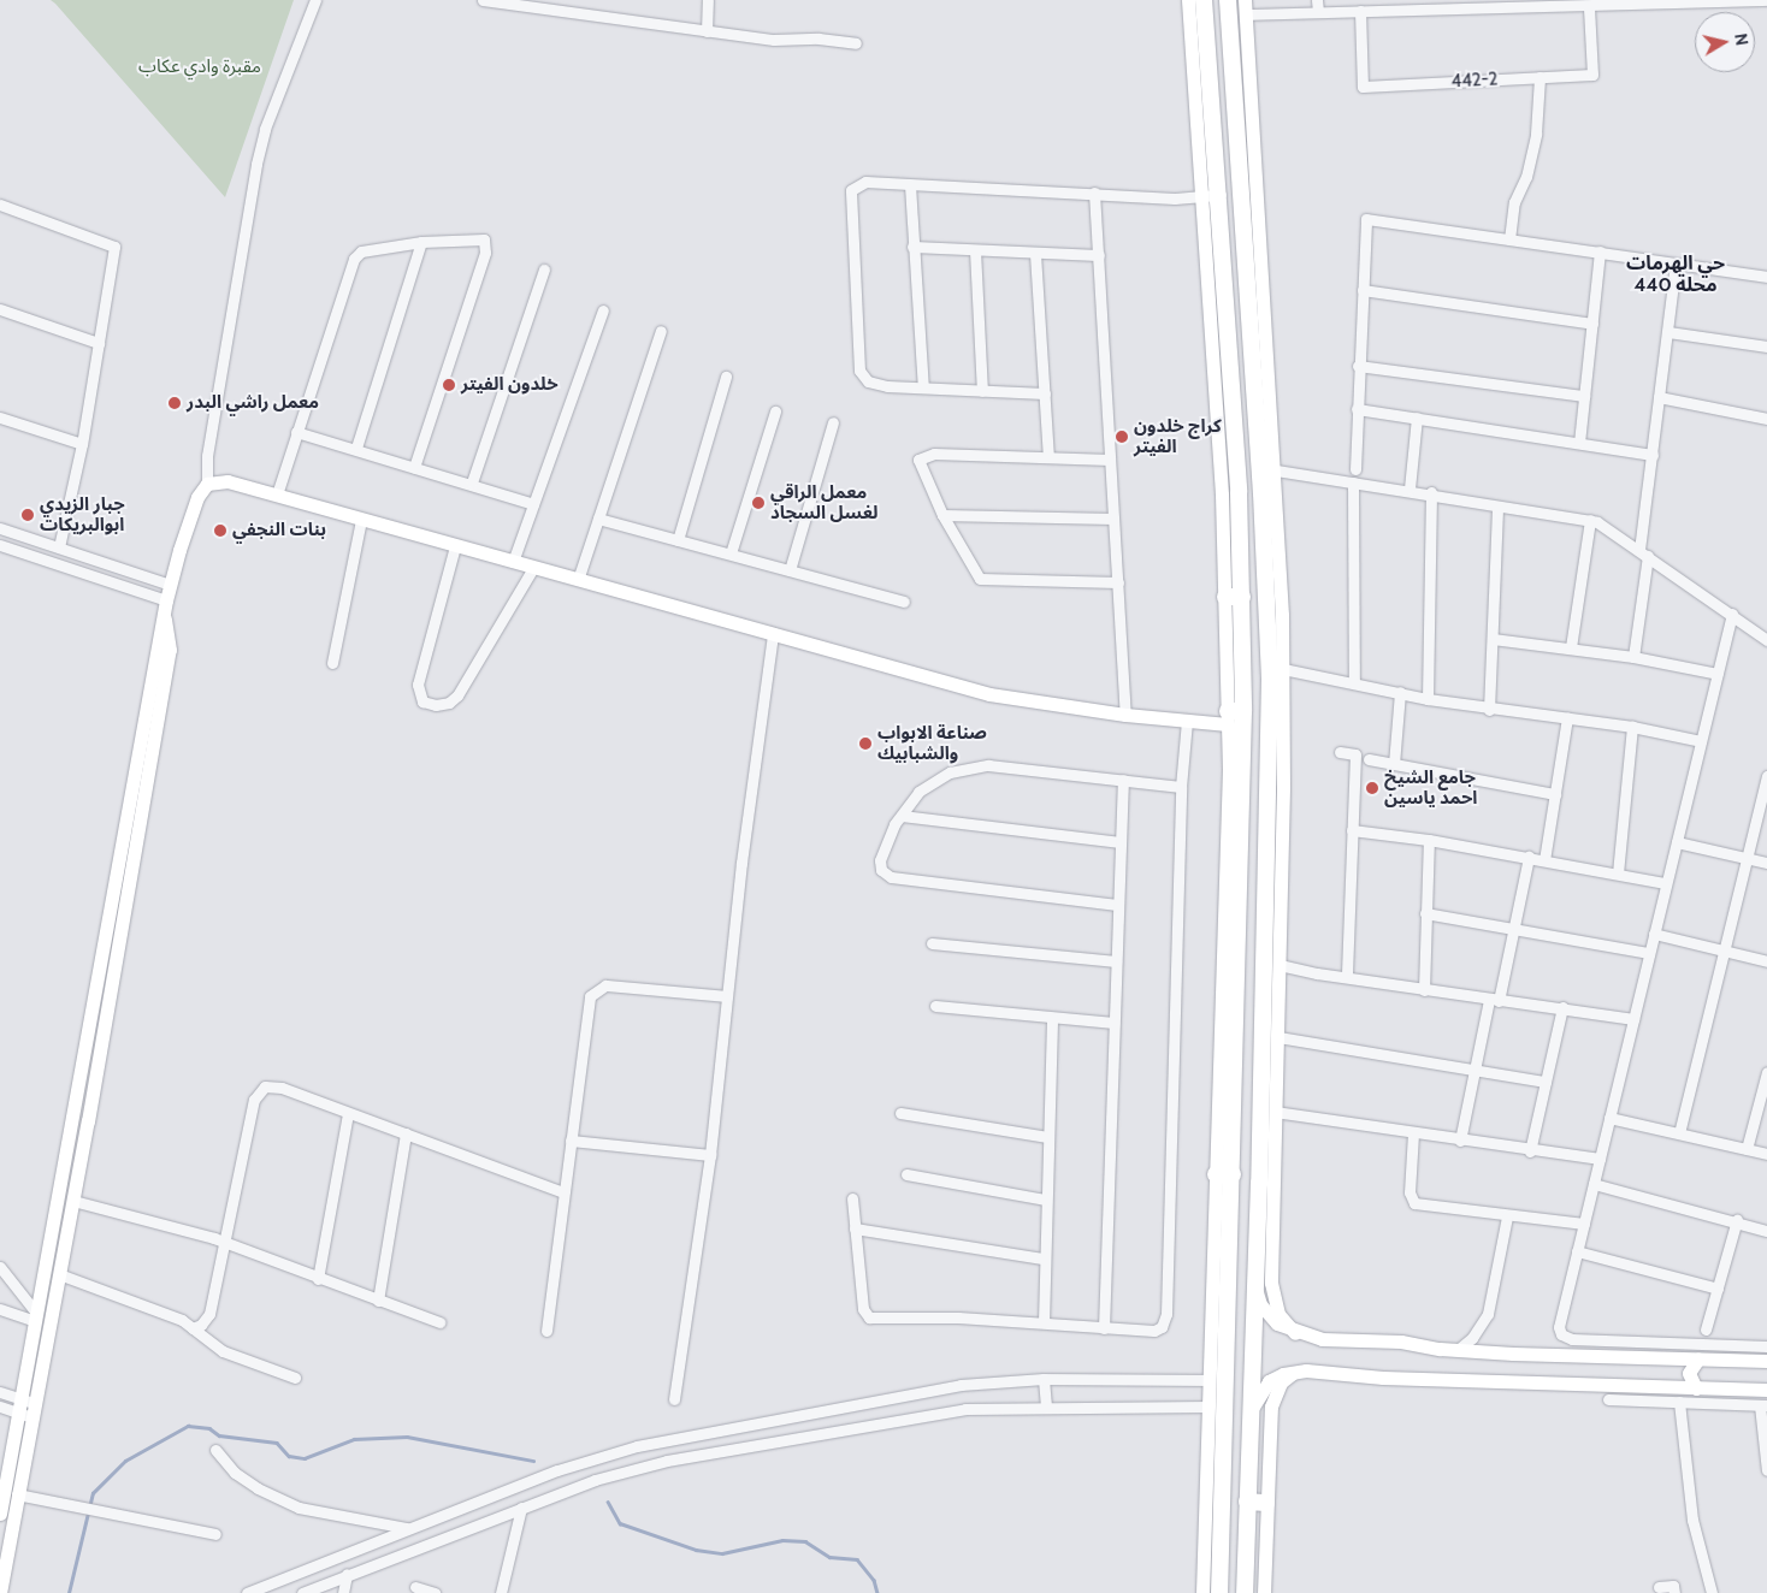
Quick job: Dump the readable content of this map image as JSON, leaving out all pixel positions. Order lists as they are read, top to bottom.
{
  "streets": {
    "street": ["442-2"]
  },
  "districts": ["حي الهرمات محلة 440"],
  "parks": ["مقبرة وادي عكاب"],
  "places": [
    "خلدون الفيتر",
    "معمل راشي البدر",
    "كراج خلدون الفيتر",
    "معمل الراقي لغسل السجاد",
    "جبار الزيدي ابوالبريكات",
    "بنات النجفي",
    "صناعة الابواب والشبابيك",
    "جامع الشيخ احمد ياسين"
  ],
  "north": "right"
}
